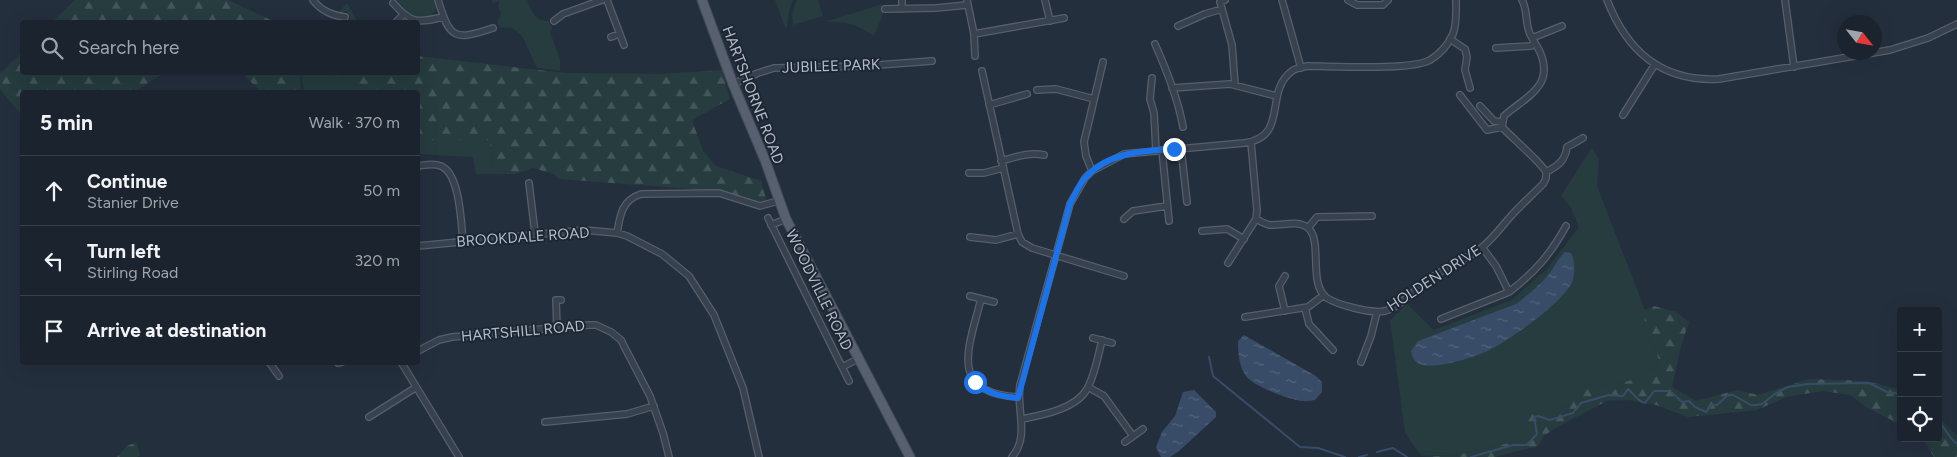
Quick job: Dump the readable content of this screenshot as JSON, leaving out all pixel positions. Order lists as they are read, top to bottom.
{
  "streets": {
    "main road": ["HARTSHORNE ROAD", "WOODVILLE ROAD"],
    "street": [
      "JUBILEE PARK",
      "BROOKDALE ROAD",
      "HOLDEN DRIVE",
      "HARTSHILL ROAD"
    ]
  },
  "crossings": [
    ["JUBILEE PARK", "HARTSHORNE ROAD"],
    ["HARTSHORNE ROAD", "WOODVILLE ROAD"]
  ],
  "north": "bottom right",
  "page": {
    "search": "Search here",
    "heading": ["5 min", "Walk · 370 m"],
    "list": [
      ["Continue", "Stanier Drive", "50 m"],
      ["Turn left", "Stirling Road", "320 m"],
      "Arrive at destination"
    ],
    "map_buttons": ["+", "−"]
  }
}
